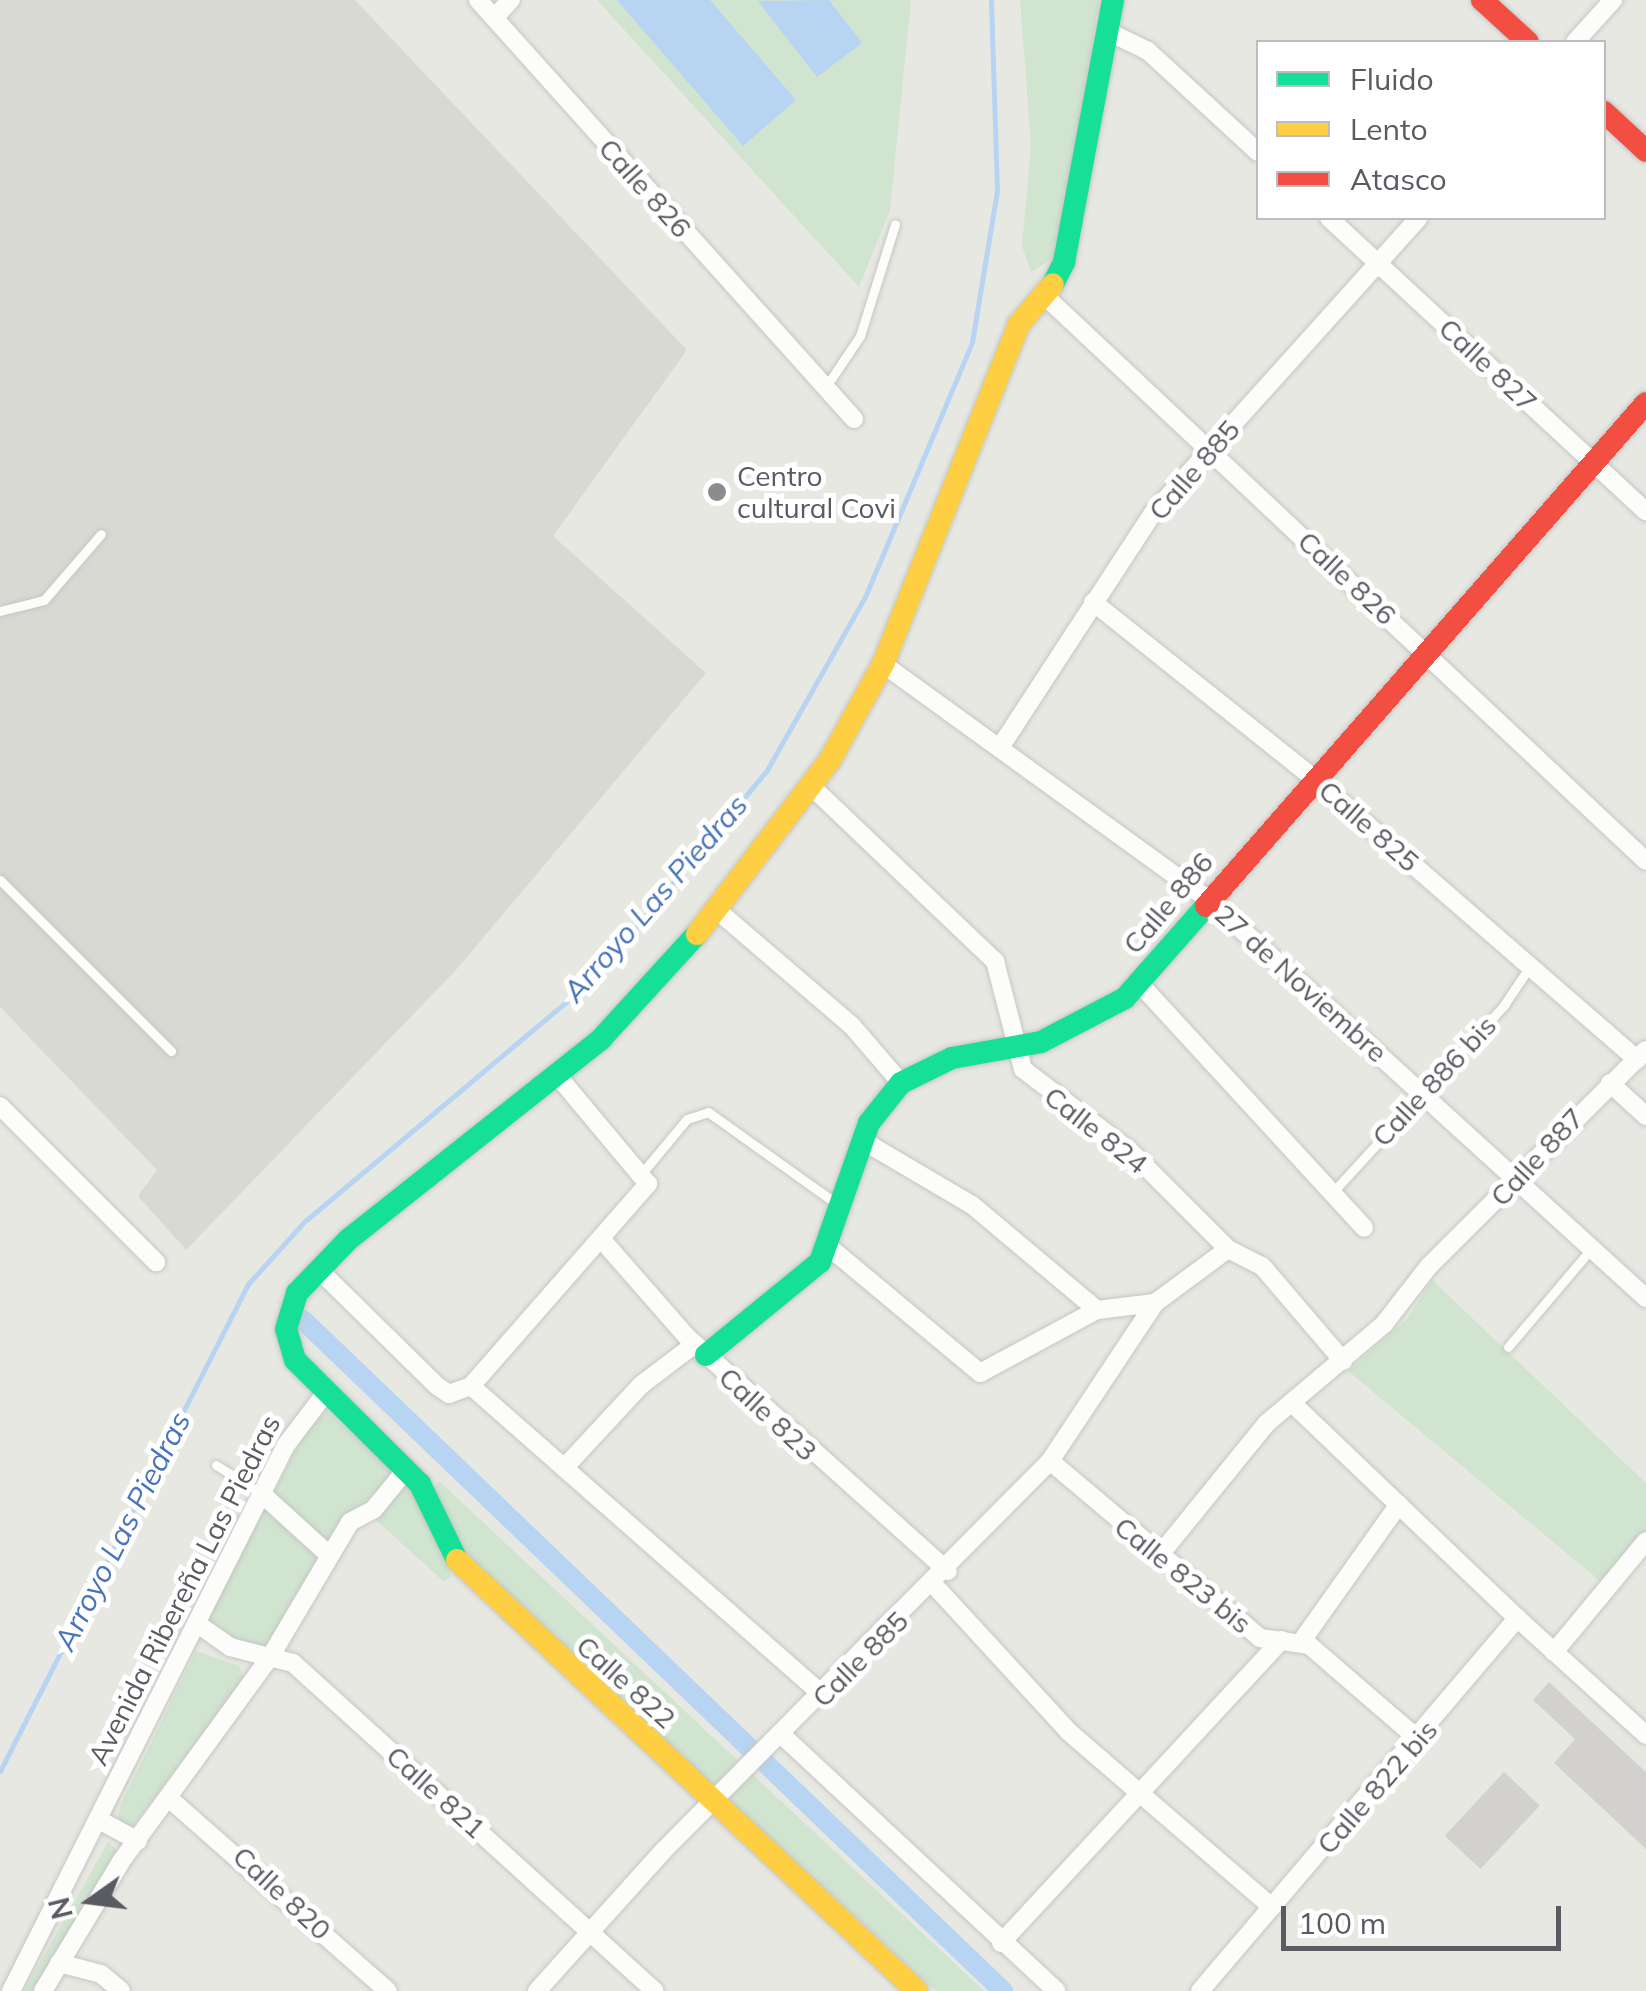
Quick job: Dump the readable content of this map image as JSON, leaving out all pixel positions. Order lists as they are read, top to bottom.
{
  "streets": {
    "street": [
      "Calle 826",
      "Calle 827",
      "Calle 885",
      "Calle 825",
      "Calle 886",
      "27 de Noviembre",
      "Calle 824",
      "Calle 887",
      "Calle 823",
      "Calle 823 bis",
      "Avenida Ribereña Las Piedras",
      "Calle 822",
      "Calle 822 bis",
      "Calle 821",
      "Calle 820"
    ],
    "lane": ["Calle 886 bis"]
  },
  "crossings": [
    ["Calle 826", "Calle 885"],
    ["Calle 826", "Calle 886"],
    ["Calle 827", "Calle 885"],
    ["Calle 827", "Calle 886"],
    ["Calle 885", "Calle 825"],
    ["Calle 885", "27 de Noviembre"],
    ["Calle 885", "Calle 823"],
    ["Calle 885", "Calle 823 bis"],
    ["Calle 885", "Calle 822"],
    ["Calle 885", "Calle 821"],
    ["Calle 825", "Calle 886"],
    ["Calle 825", "Calle 886 bis"],
    ["Calle 825", "Calle 887"],
    ["Calle 886", "27 de Noviembre"],
    ["Calle 886", "Calle 824"],
    ["Calle 886", "Calle 823"],
    ["27 de Noviembre", "Calle 886 bis"],
    ["27 de Noviembre", "Calle 887"],
    ["Calle 824", "Calle 887"],
    ["Calle 887", "Calle 823 bis"],
    ["Calle 823", "Calle 822 bis"],
    ["Avenida Ribereña Las Piedras", "Calle 822"],
    ["Avenida Ribereña Las Piedras", "Calle 821"]
  ],
  "water": ["Arroyo Las Piedras"],
  "places": ["Centro cultural Covi"],
  "legend": ["Fluido", "Lento", "Atasco"],
  "scale_bar": "100 m",
  "north": "left"
}
